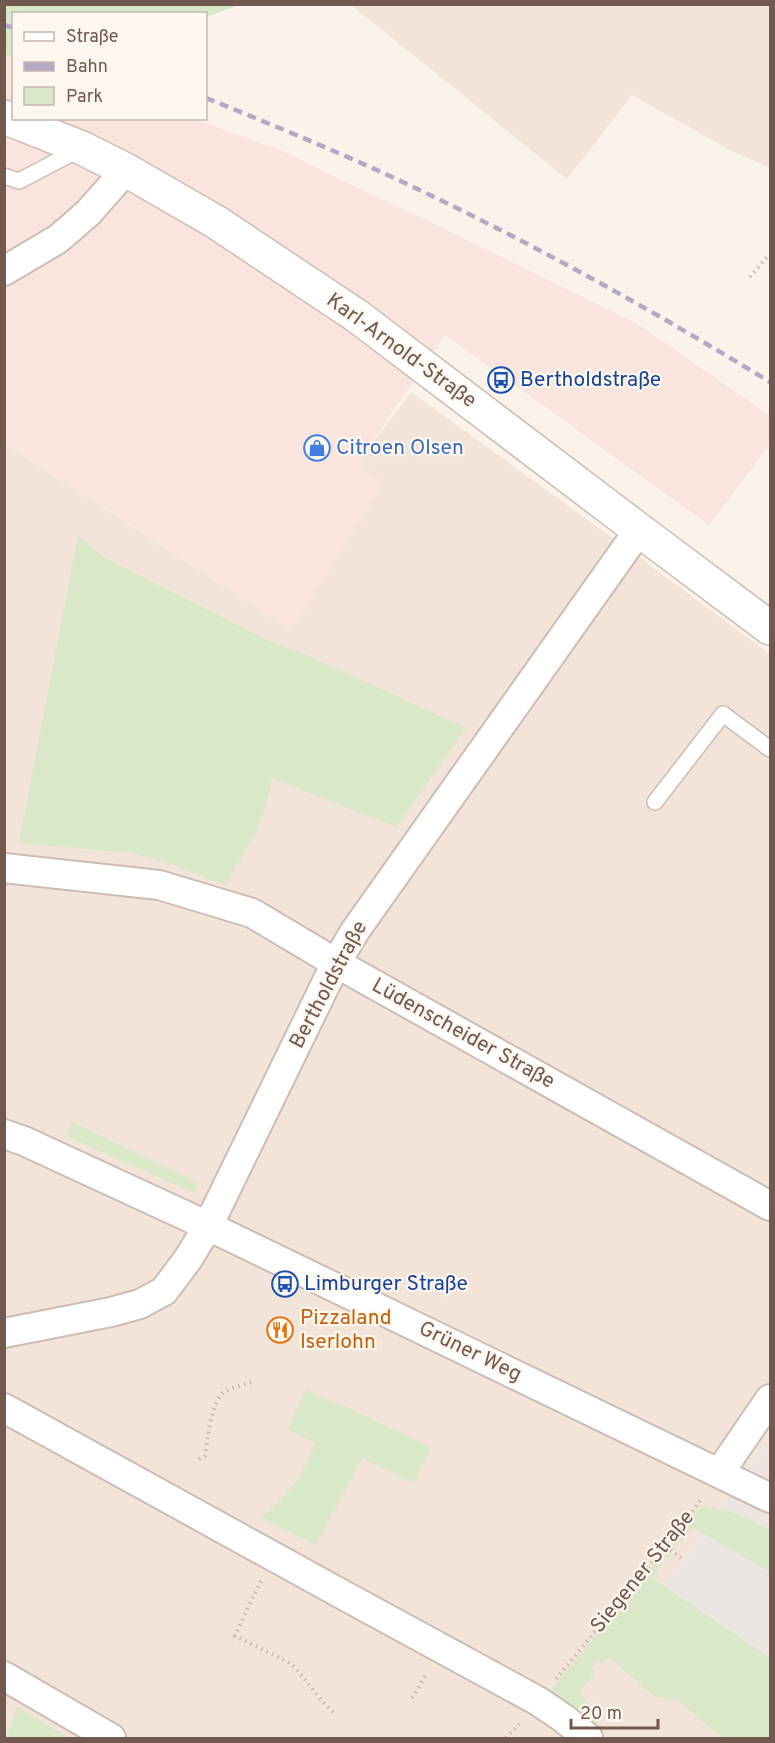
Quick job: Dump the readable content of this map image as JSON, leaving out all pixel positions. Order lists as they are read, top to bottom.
{
  "streets": {
    "main road": ["Karl-Arnold-Straße"],
    "street": ["Bertholdstraße", "Lüdenscheider Straße", "Grüner Weg"],
    "path": ["Siegener Straße"]
  },
  "crossings": [
    ["Karl-Arnold-Straße", "Bertholdstraße"],
    ["Bertholdstraße", "Lüdenscheider Straße"],
    ["Bertholdstraße", "Grüner Weg"],
    ["Grüner Weg", "Siegener Straße"]
  ],
  "places": {
    "bus stop": ["Bertholdstraße", "Limburger Straße"],
    "shop": ["Citroen Olsen"],
    "restaurant": ["Pizzaland Iserlohn"]
  },
  "legend": ["Straße", "Bahn", "Park"],
  "scale_bar": "20 m"
}
